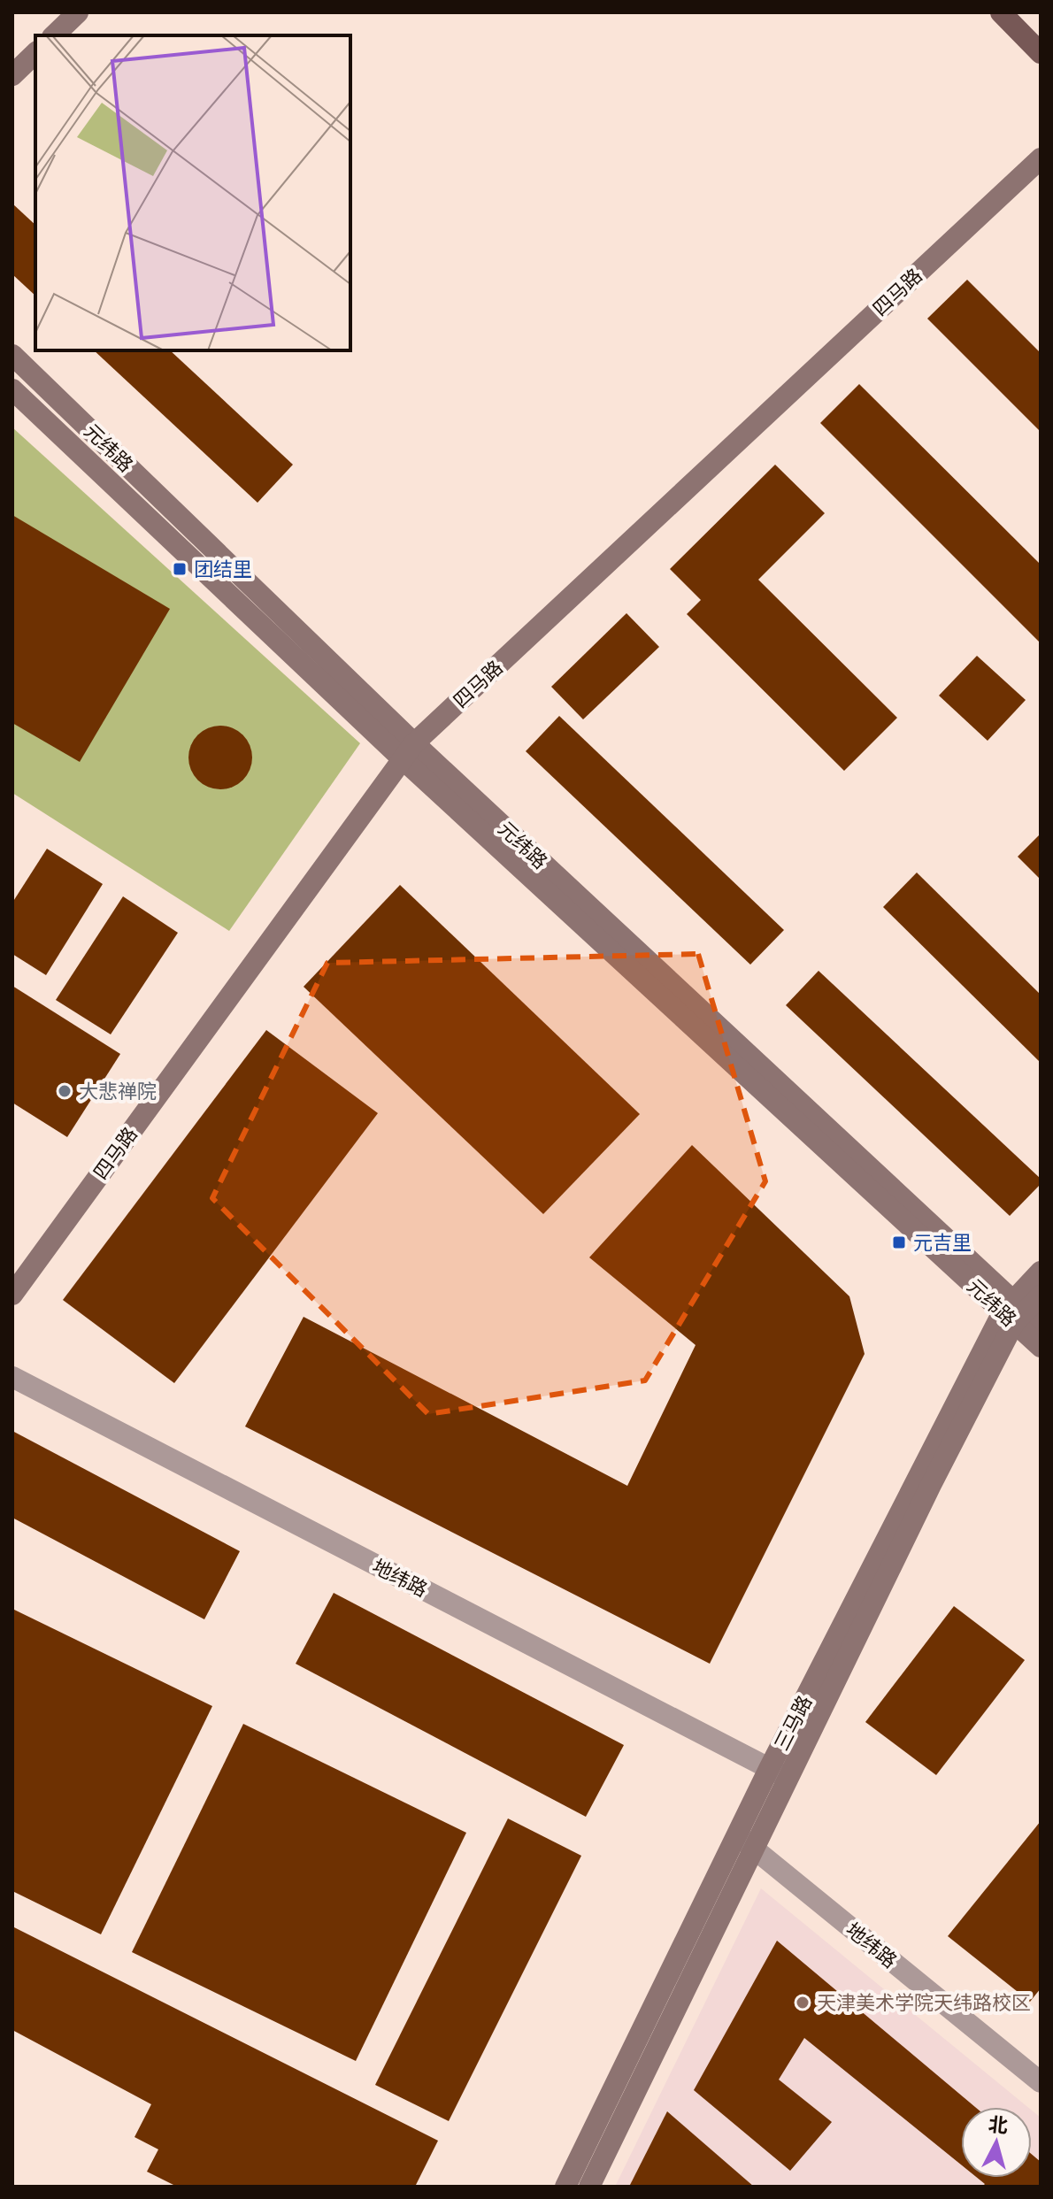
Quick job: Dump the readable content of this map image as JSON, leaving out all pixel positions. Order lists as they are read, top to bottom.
{
  "streets": {
    "street": [
      "四马路",
      "元纬路",
      "地纬路",
      "三马路"
    ]
  },
  "crossings": [
    ["四马路", "元纬路"],
    ["元纬路", "三马路"],
    ["地纬路", "三马路"]
  ],
  "places": {
    "transit": ["团结里", "元吉里"],
    "other": ["大悲禅院", "天津美术学院天纬路校区"]
  },
  "north": "top"
}
